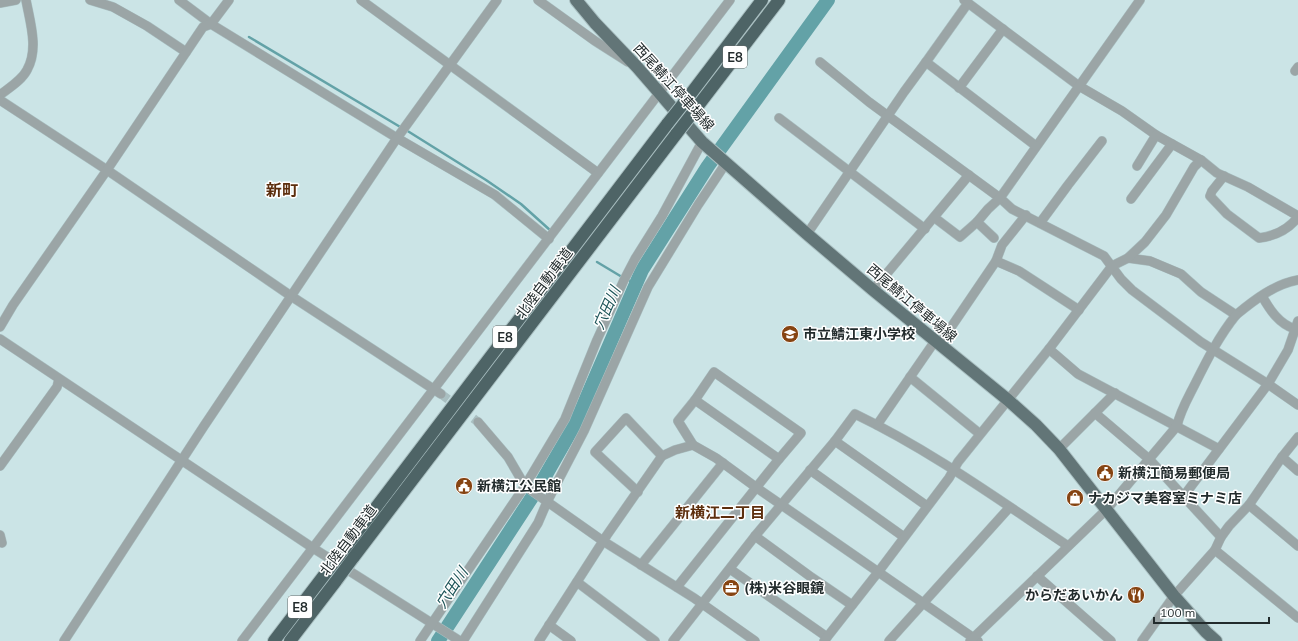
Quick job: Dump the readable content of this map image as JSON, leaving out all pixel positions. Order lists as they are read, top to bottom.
{
  "streets": {
    "highway": ["E8", "北陸自動車道"],
    "main road": ["西尾鯖江停車場線"]
  },
  "districts": ["新町", "新横江二丁目"],
  "water": ["穴田川"],
  "places": {
    "school or university": ["市立鯖江東小学校"],
    "public building": ["新横江簡易郵便局", "新横江公民館"],
    "shop": ["ナカジマ美容室ミナミ店"],
    "office": ["(株)米谷眼鏡"],
    "restaurant": ["からだあいかん"]
  },
  "scale_bar": "100 m"
}
